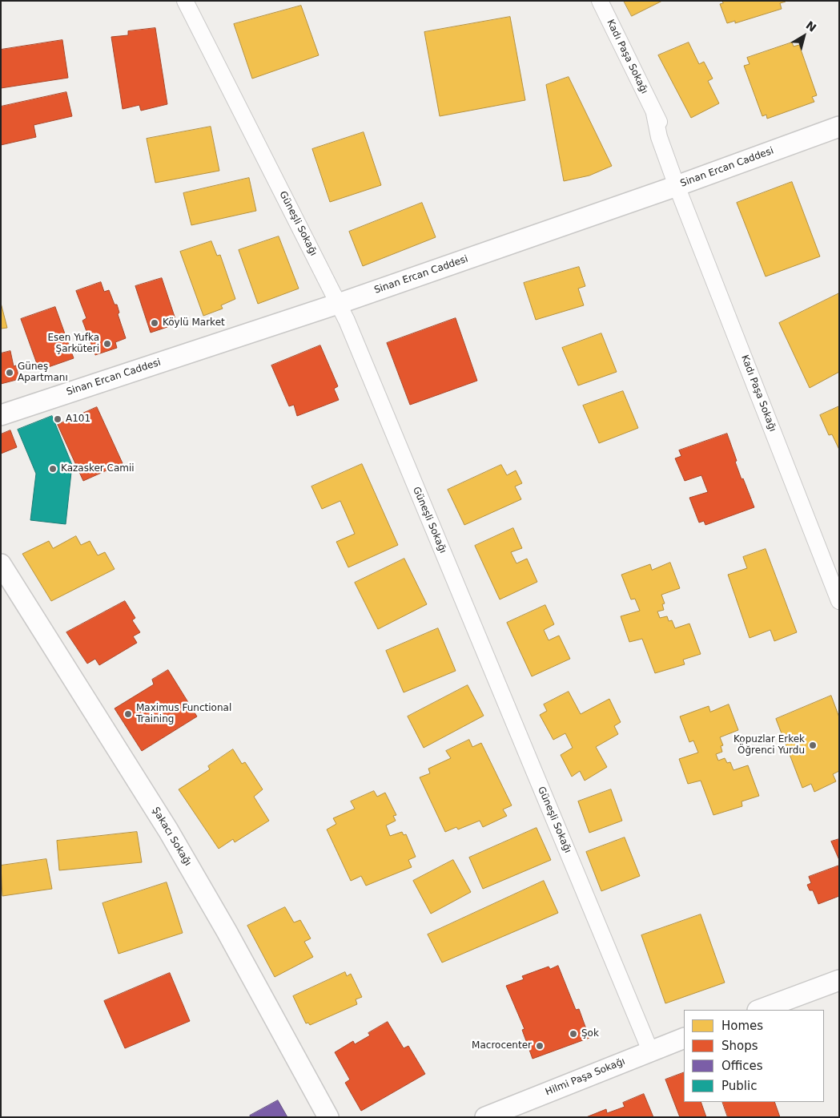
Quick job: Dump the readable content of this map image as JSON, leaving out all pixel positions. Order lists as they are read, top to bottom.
{
  "streets": {
    "street": [
      "Kadı Paşa Sokağı",
      "Sinan Ercan Caddesi",
      "Güneşli Sokağı",
      "Şakacı Sokağı",
      "Hilmi Paşa Sokağı"
    ]
  },
  "crossings": [
    ["Kadı Paşa Sokağı", "Sinan Ercan Caddesi"],
    ["Sinan Ercan Caddesi", "Güneşli Sokağı"],
    ["Güneşli Sokağı", "Hilmi Paşa Sokağı"]
  ],
  "places": [
    "Köylü Market",
    "Esen Yufka Şarküteri",
    "Güneş Apartmanı",
    "A101",
    "Kazasker Camii",
    "Maximus Functional Training",
    "Kopuzlar Erkek Öğrenci Yurdu",
    "Şok",
    "Macrocenter"
  ],
  "legend": [
    "Homes",
    "Shops",
    "Offices",
    "Public"
  ],
  "north": "top right"
}
